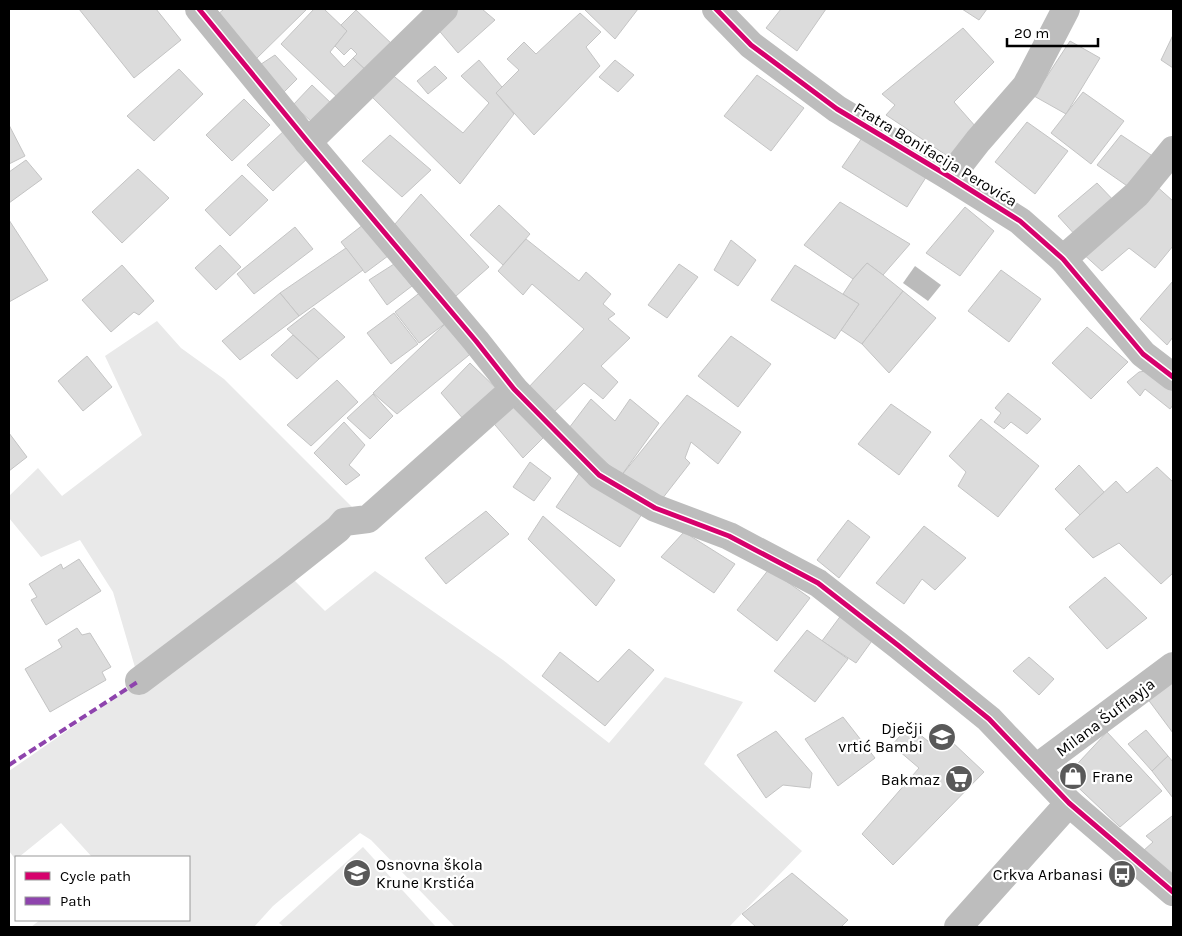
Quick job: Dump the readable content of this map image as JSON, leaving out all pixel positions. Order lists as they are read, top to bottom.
{
  "streets": {
    "street": ["Fratra Bonifacija Perovića", "Milana Šufflayja"]
  },
  "places": {
    "school or university": ["Dječji vrtić Bambi", "Osnovna škola Krune Krstića"],
    "shop": ["Frane"],
    "supermarket": ["Bakmaz"],
    "bus stop": ["Crkva Arbanasi"]
  },
  "legend": ["Cycle path", "Path"],
  "scale_bar": "20 m"
}
